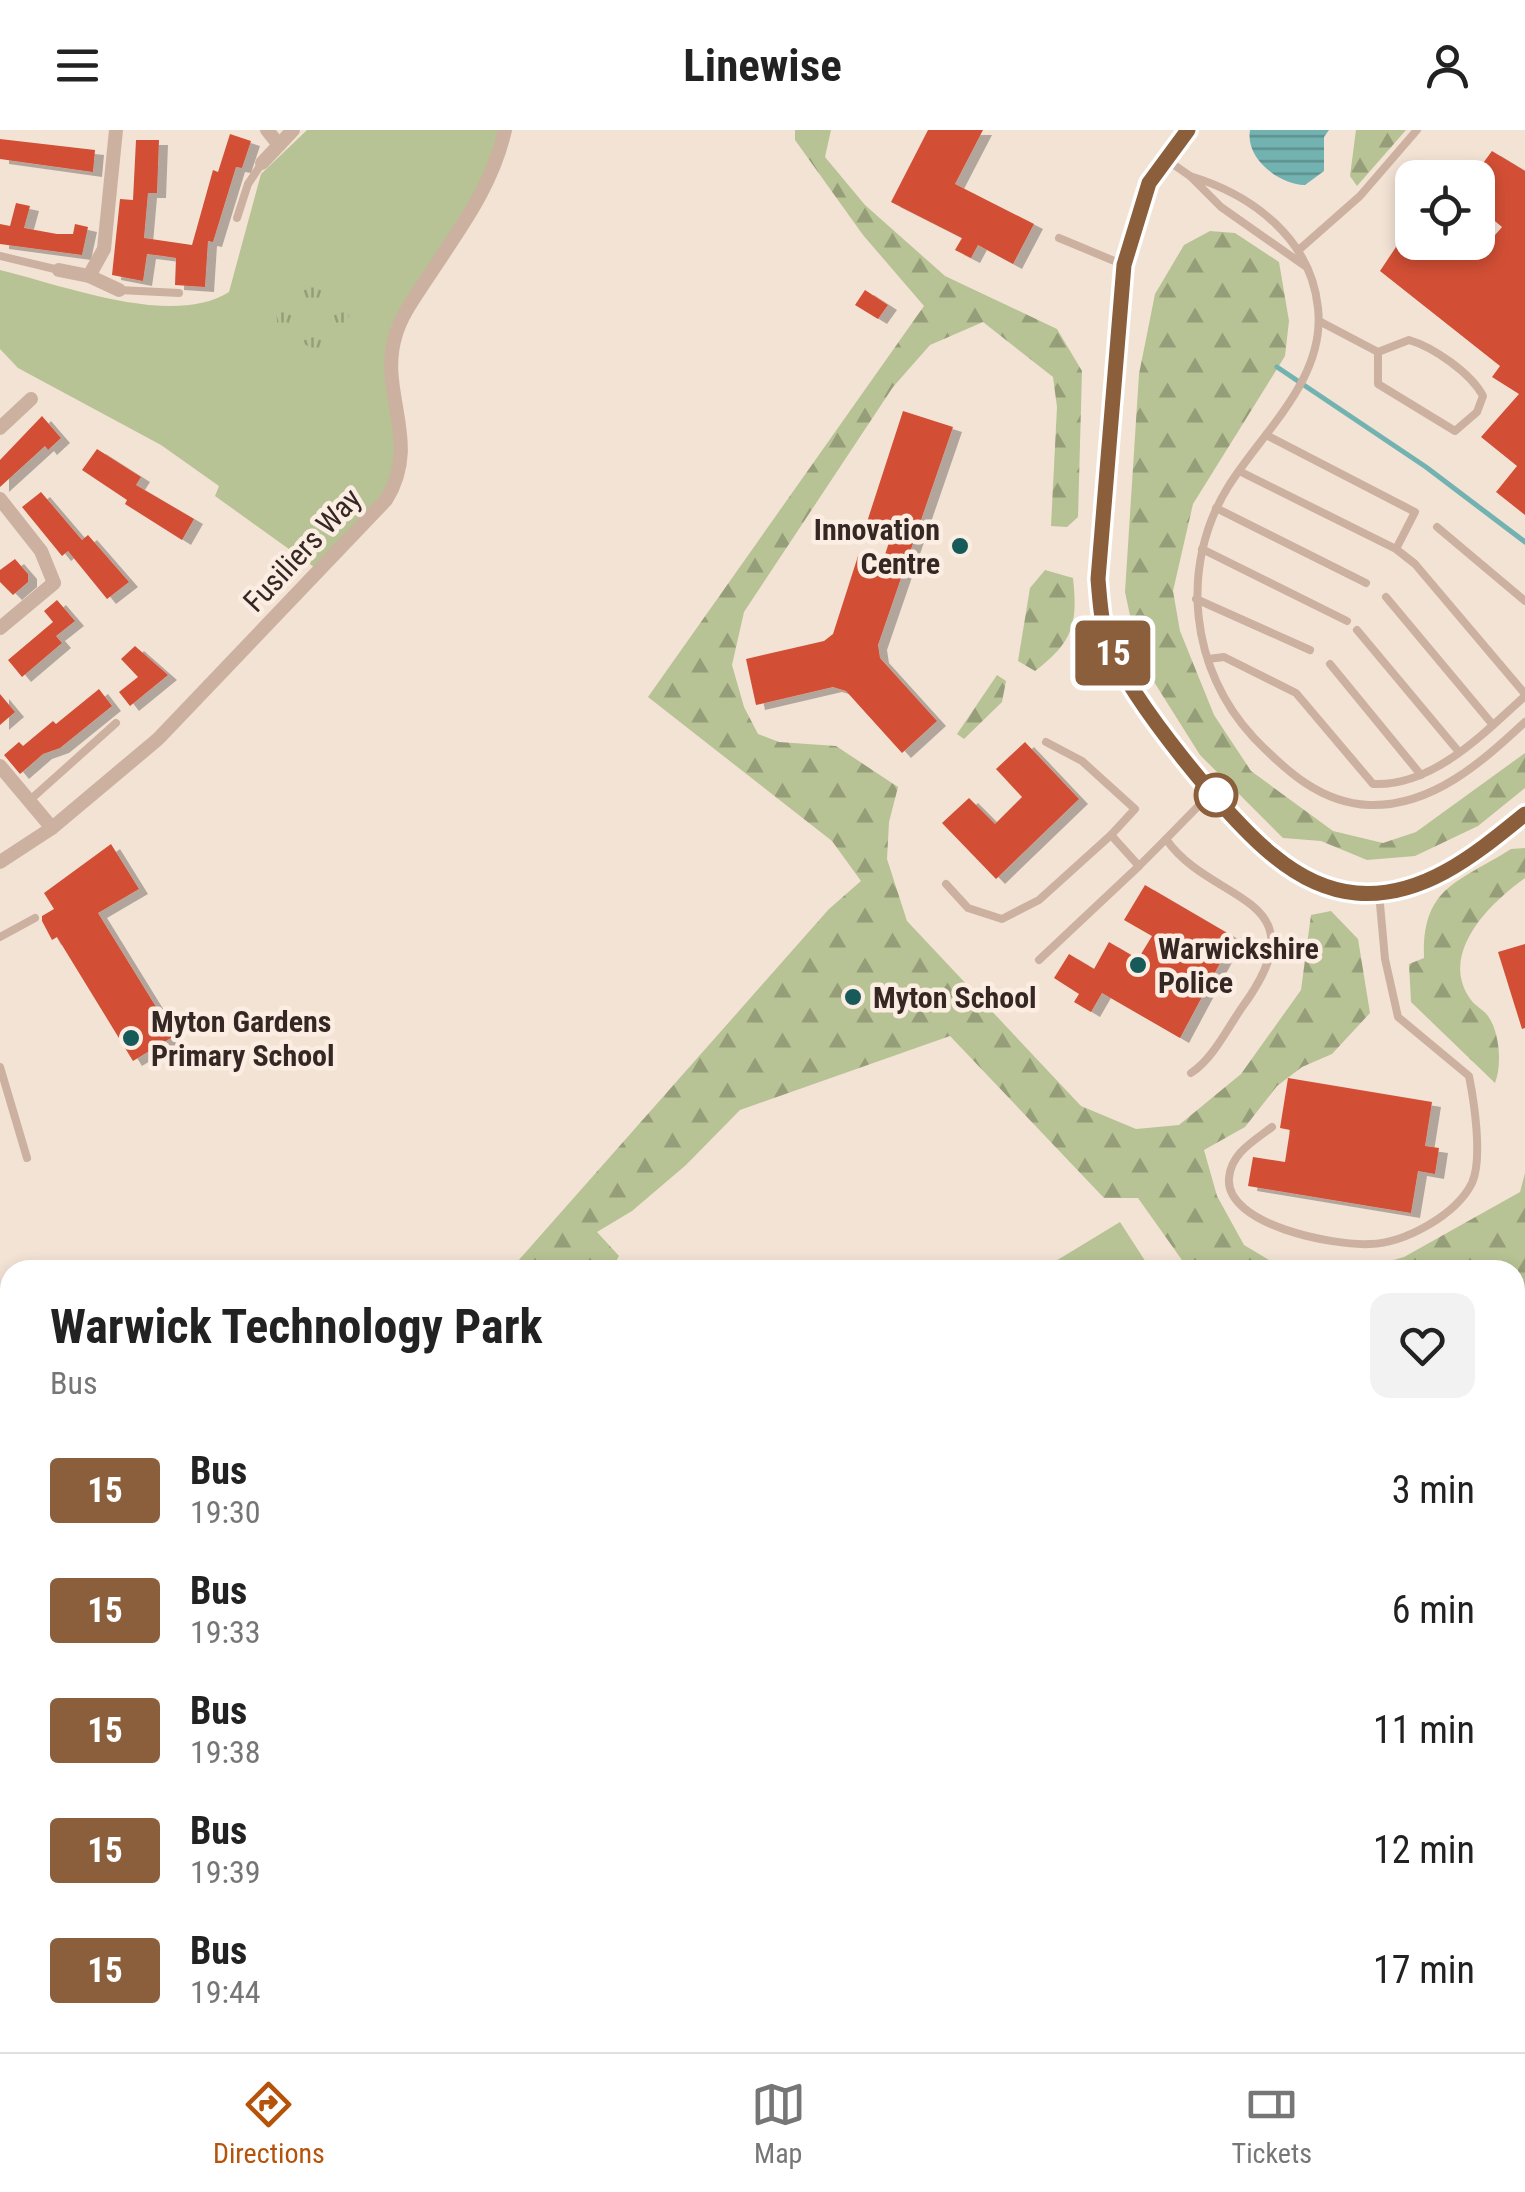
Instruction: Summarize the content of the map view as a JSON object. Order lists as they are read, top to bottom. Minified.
{"streets":{"street":["Fusiliers Way"]},"places":["Innovation Centre","Warwickshire Police","Myton School","Myton Gardens Primary School"],"lines":["bus line 15"],"page":{"header":"Linewise","on_map":"15","heading":["Warwick Technology Park","Bus"],"list":[{"mark":"15","name":"Bus","note":"19:30","value":"3 min"},{"mark":"15","name":"Bus","note":"19:33","value":"6 min"},{"mark":"15","name":"Bus","note":"19:38","value":"11 min"},{"mark":"15","name":"Bus","note":"19:39","value":"12 min"},{"mark":"15","name":"Bus","note":"19:44","value":"17 min"}],"tabs":["Directions","Map","Tickets"]}}
